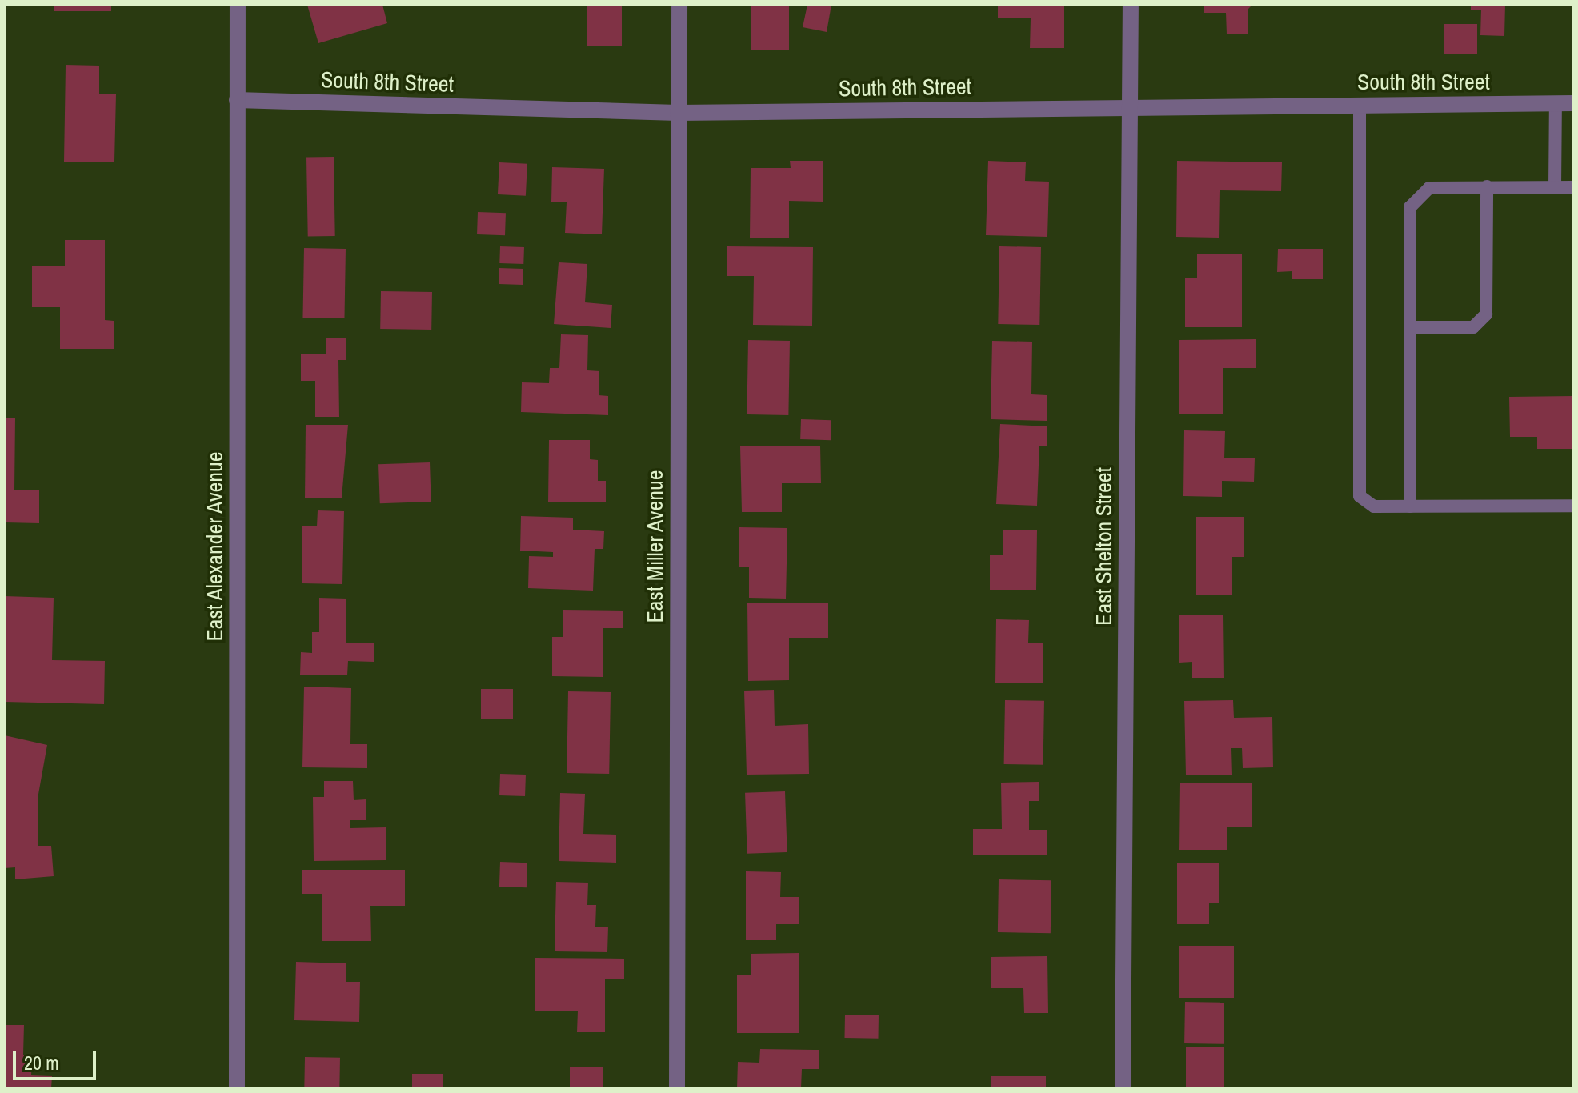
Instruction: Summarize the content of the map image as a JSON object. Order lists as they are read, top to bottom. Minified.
{"streets":{"street":["South 8th Street","East Alexander Avenue","East Miller Avenue","East Shelton Street"]},"crossings":[["South 8th Street","East Alexander Avenue"],["South 8th Street","East Miller Avenue"],["South 8th Street","East Shelton Street"]],"scale_bar":"20 m"}
